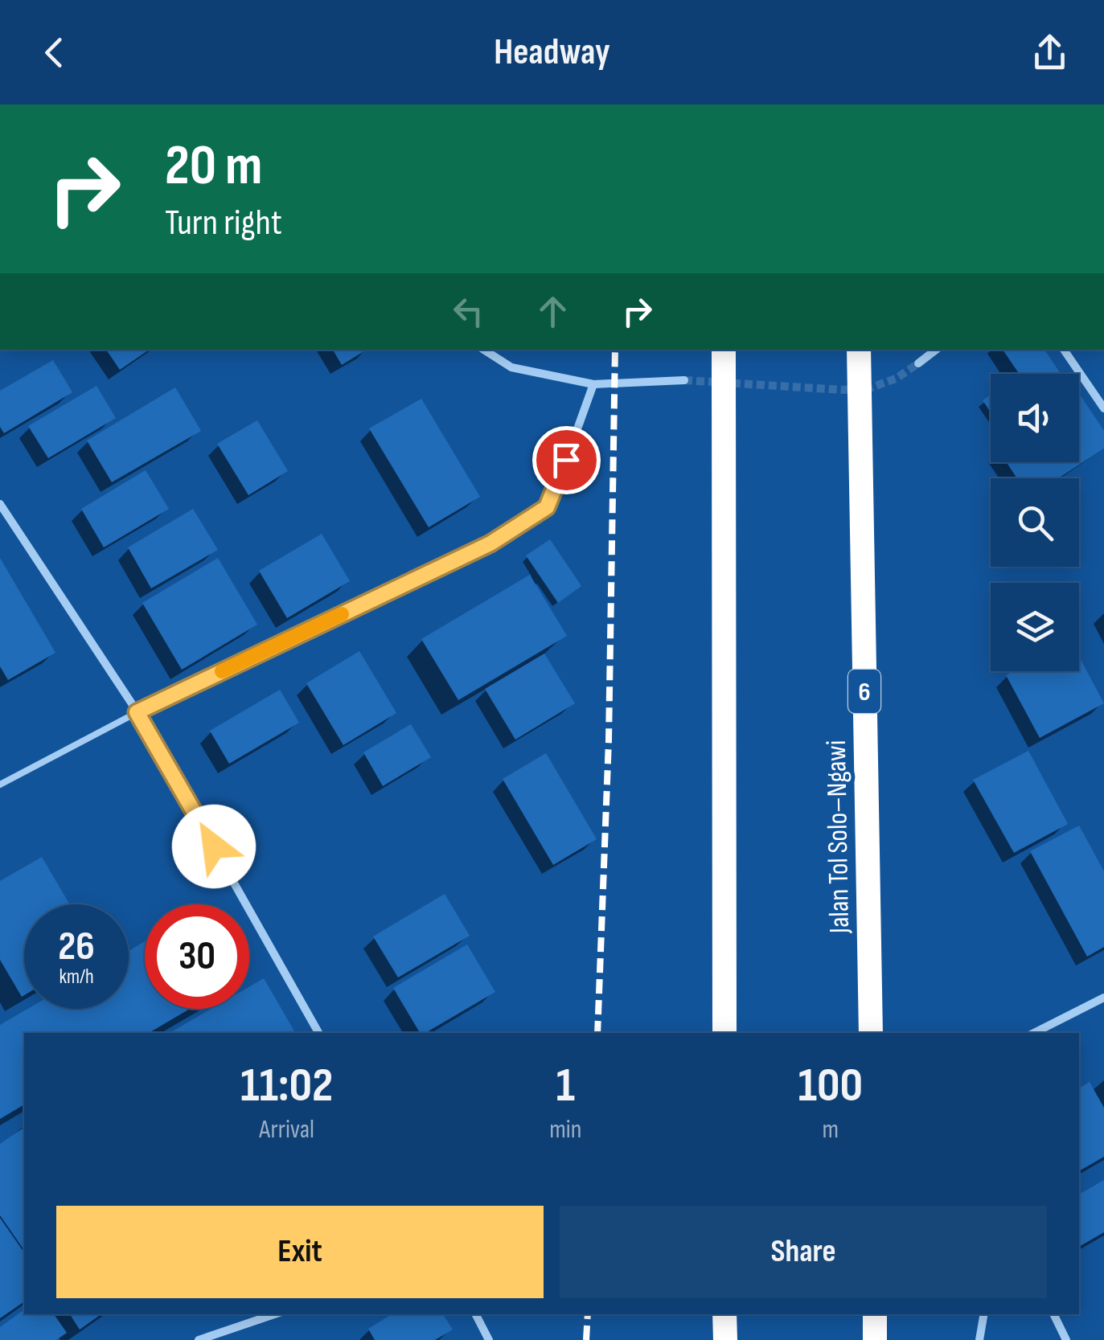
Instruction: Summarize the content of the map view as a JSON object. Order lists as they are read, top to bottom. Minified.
{"streets":{"highway":["6","Jalan Tol Solo–Ngawi"]},"page":{"header":"Headway","turn":["20 m","Turn right"],"speed":"26 km/h","limit":"30","eta":["11:02","Arrival","1","min","100","m"],"buttons":["Exit","Share"]}}
